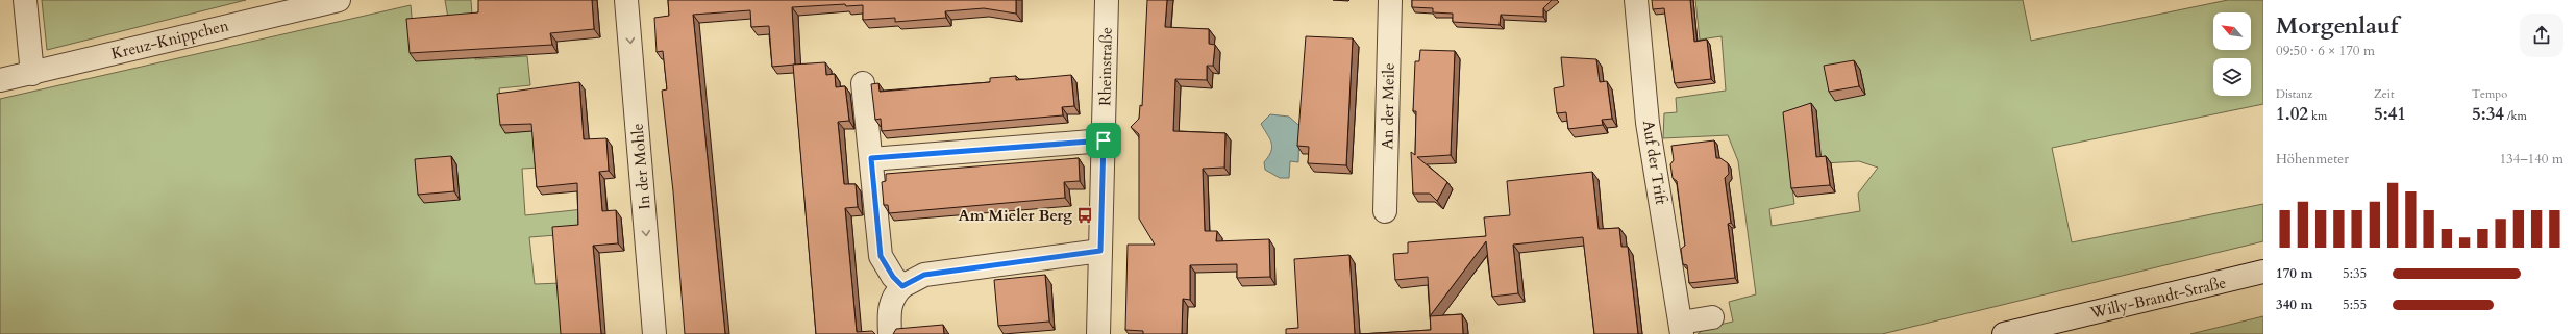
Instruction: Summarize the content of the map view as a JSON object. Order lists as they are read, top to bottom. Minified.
{"streets":{"street":["Kreuz-Knippchen","Rheinstraße","An der Meile","Auf der Trift","In der Mohle","Willy-Brandt-Straße"]},"one_way":["In der Mohle"],"places":{"bus stop":["Am Mieler Berg"]},"north":"top left","page":{"heading":["Morgenlauf","09:50 · 6 × 170 m"],"stats":[["Distanz","1.02 km"],["Zeit","5:41"],["Tempo","5:34 /km"]],"chart":["Höhenmeter","134–140 m"],"list":[{"name":"170 m","note":"5:35"},{"name":"340 m","note":"5:55"}]}}
